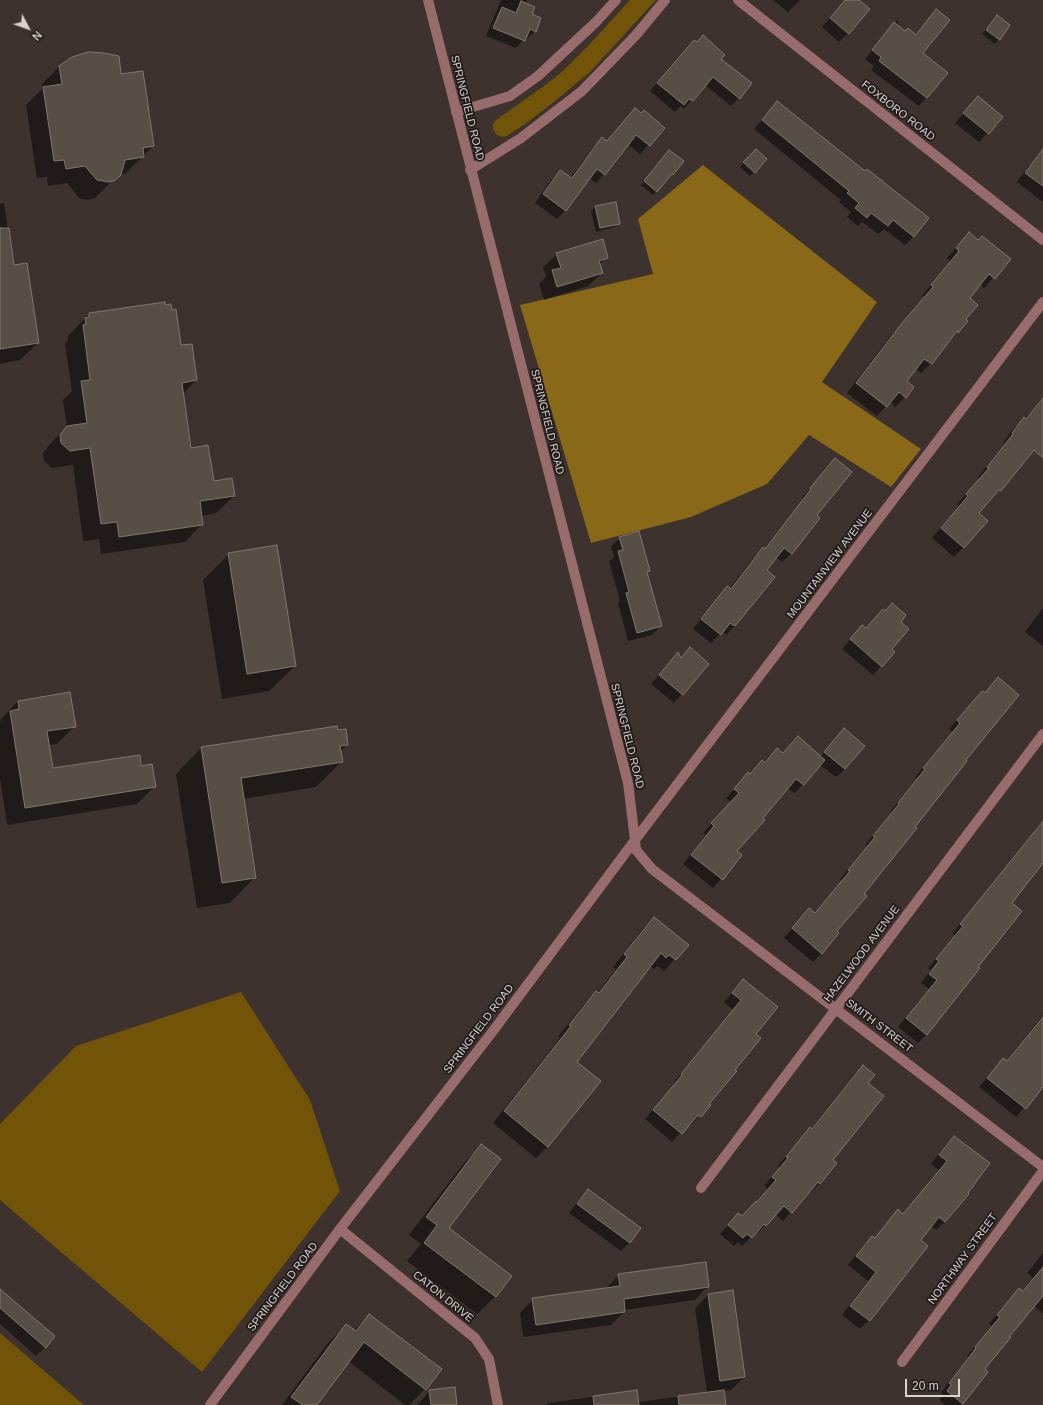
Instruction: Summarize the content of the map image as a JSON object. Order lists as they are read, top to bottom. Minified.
{"streets":{"street":["SPRINGFIELD ROAD","FOXBORO ROAD","MOUNTAINVIEW AVENUE","HAZELWOOD AVENUE","SMITH STREET","NORTHWAY STREET","CATON DRIVE"]},"crossings":[["SPRINGFIELD ROAD","MOUNTAINVIEW AVENUE"],["SPRINGFIELD ROAD","SMITH STREET"],["SPRINGFIELD ROAD","CATON DRIVE"],["MOUNTAINVIEW AVENUE","SMITH STREET"],["HAZELWOOD AVENUE","SMITH STREET"]],"scale_bar":"20 m","north":"bottom right"}
